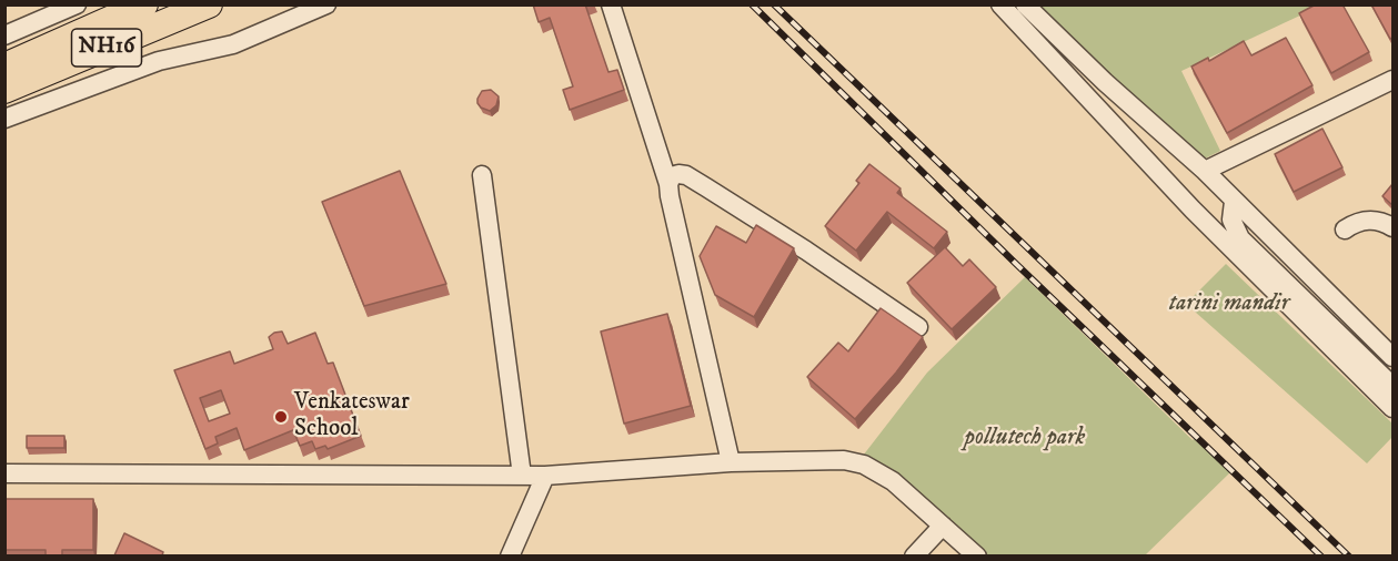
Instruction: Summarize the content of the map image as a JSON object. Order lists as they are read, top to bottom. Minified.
{"streets":{"highway":["NH16"]},"parks":["tarini mandir","pollutech park"],"places":["Venkateswar School"]}
